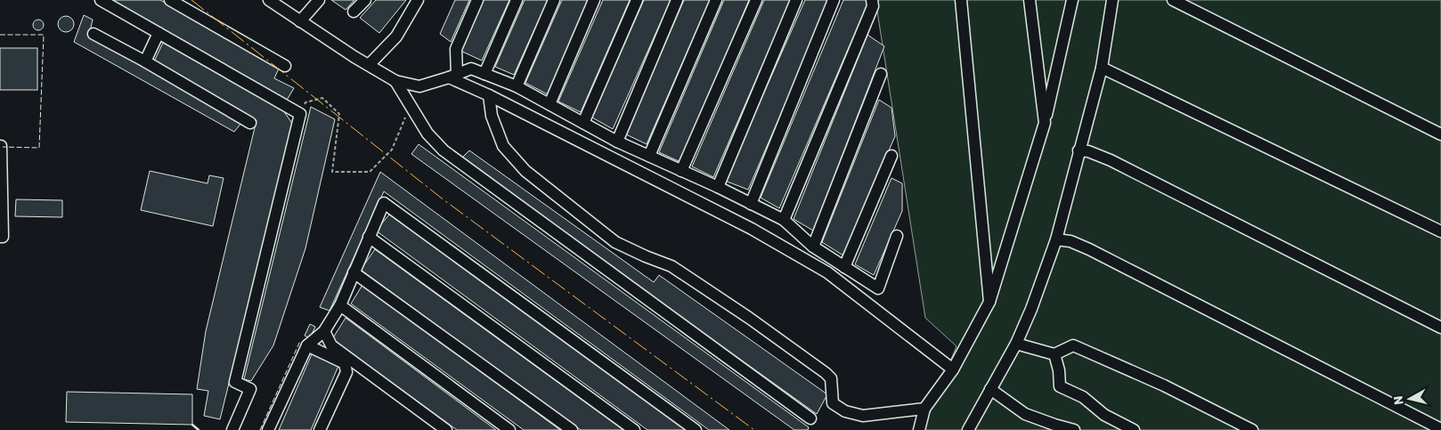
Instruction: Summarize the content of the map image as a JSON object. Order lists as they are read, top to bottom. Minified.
{"north":"left"}
